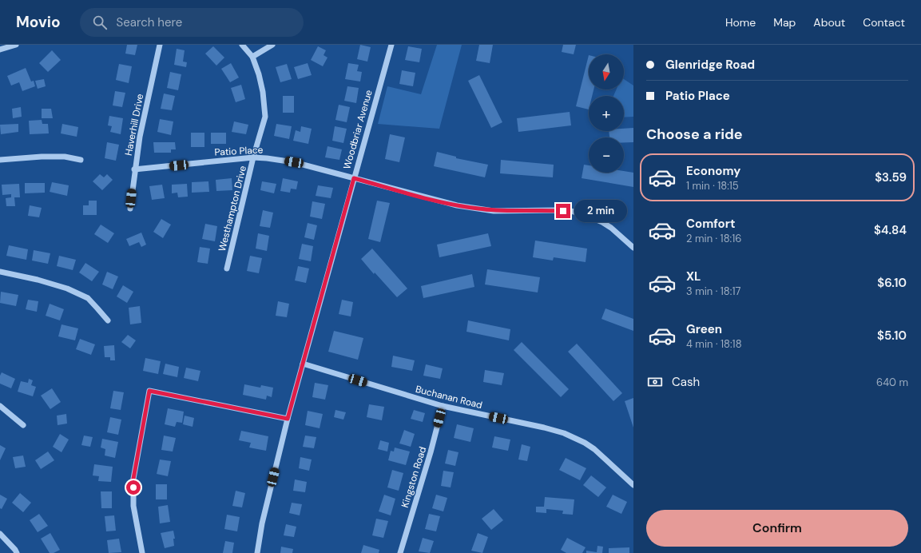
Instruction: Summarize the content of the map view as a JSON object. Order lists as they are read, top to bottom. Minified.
{"streets":{"street":["Haverhill Drive","Woodbriar Avenue","Patio Place","Westhampton Drive","Buchanan Road","Kingston Road"]},"crossings":[["Haverhill Drive","Patio Place"],["Woodbriar Avenue","Patio Place"],["Woodbriar Avenue","Buchanan Road"],["Patio Place","Westhampton Drive"],["Buchanan Road","Kingston Road"]],"north":"bottom","page":{"header":"Movio","search":"Search here","nav":["Home","Map","About","Contact"],"banner":["Glenridge Road","Patio Place"],"map_buttons":["+","−"],"heading":"Choose a ride","list":[{"name":"Economy","note":"1 min · 18:15","value":"$3.59"},{"name":"Comfort","note":"2 min · 18:16","value":"$4.84"},{"name":"XL","note":"3 min · 18:17","value":"$6.10"},{"name":"Green","note":"4 min · 18:18","value":"$5.10"}],"bubble":"2 min","pay":["Cash","640 m"],"buttons":"Confirm"}}
